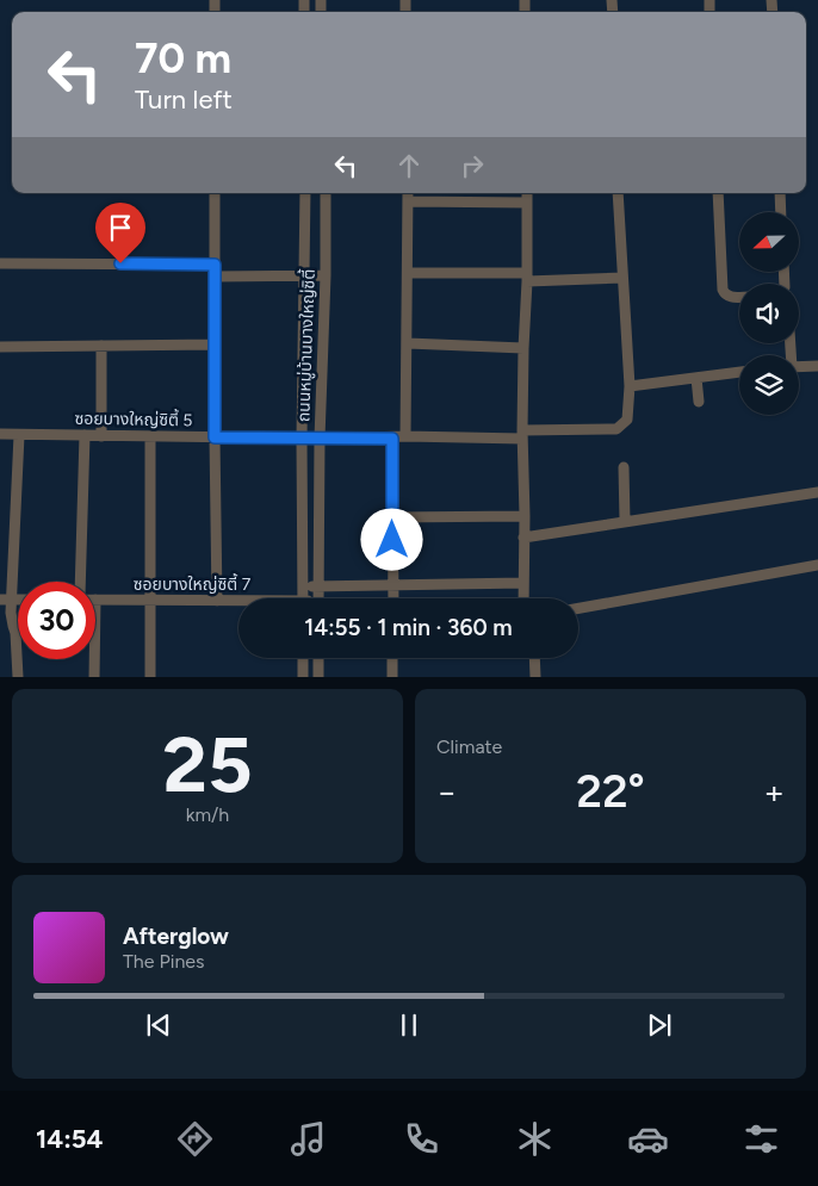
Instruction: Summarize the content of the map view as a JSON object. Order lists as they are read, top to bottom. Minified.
{"streets":{"street":["ถนนหมู่บ้านบางใหญ่ซิตี้","ซอยบางใหญ่ซิตี้ 5","ซอยบางใหญ่ซิตี้ 7"]},"crossings":[["ถนนหมู่บ้านบางใหญ่ซิตี้","ซอยบางใหญ่ซิตี้ 5"]],"north":"left","page":{"turn":["70 m","Turn left"],"limit":"30","trip":"14:55 · 1 min · 360 m","tile":[["25","km/h"],"Climate"],"heat":["−","22°","+"],"song":["Afterglow","The Pines"],"tabs":"14:54"}}
